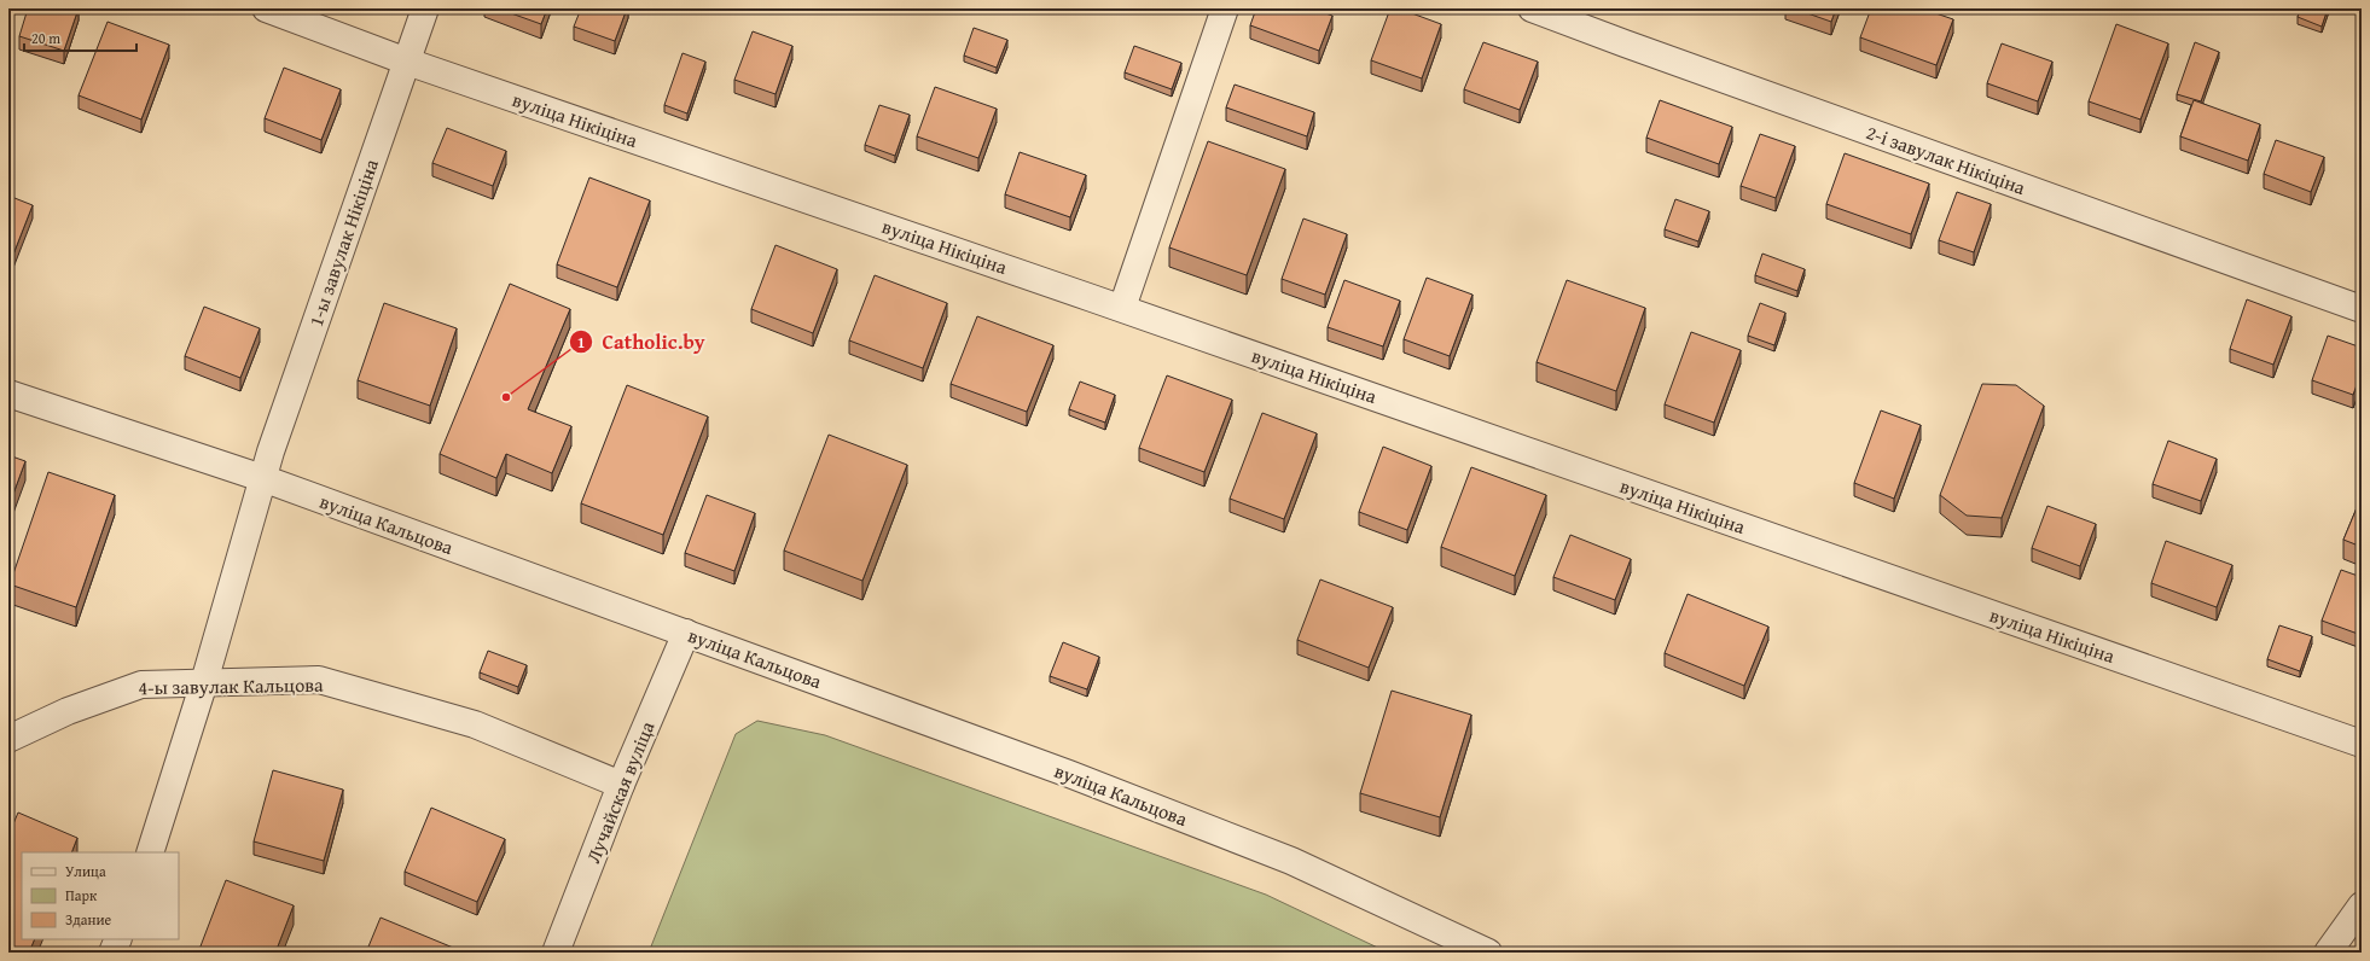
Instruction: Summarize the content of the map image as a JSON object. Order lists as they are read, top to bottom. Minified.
{"streets":{"street":["вуліца Нікіціна","2-і завулак Нікіціна","1-ы завулак Нікіціна","вуліца Кальцова","4-ы завулак Кальцова","Лучайская вуліца"]},"crossings":[["вуліца Нікіціна","1-ы завулак Нікіціна"],["1-ы завулак Нікіціна","вуліца Кальцова"],["1-ы завулак Нікіціна","4-ы завулак Кальцова"],["вуліца Кальцова","Лучайская вуліца"],["4-ы завулак Кальцова","Лучайская вуліца"]],"places":["Catholic.by"],"legend":["Улица","Парк","Здание"],"scale_bar":"20 m"}
